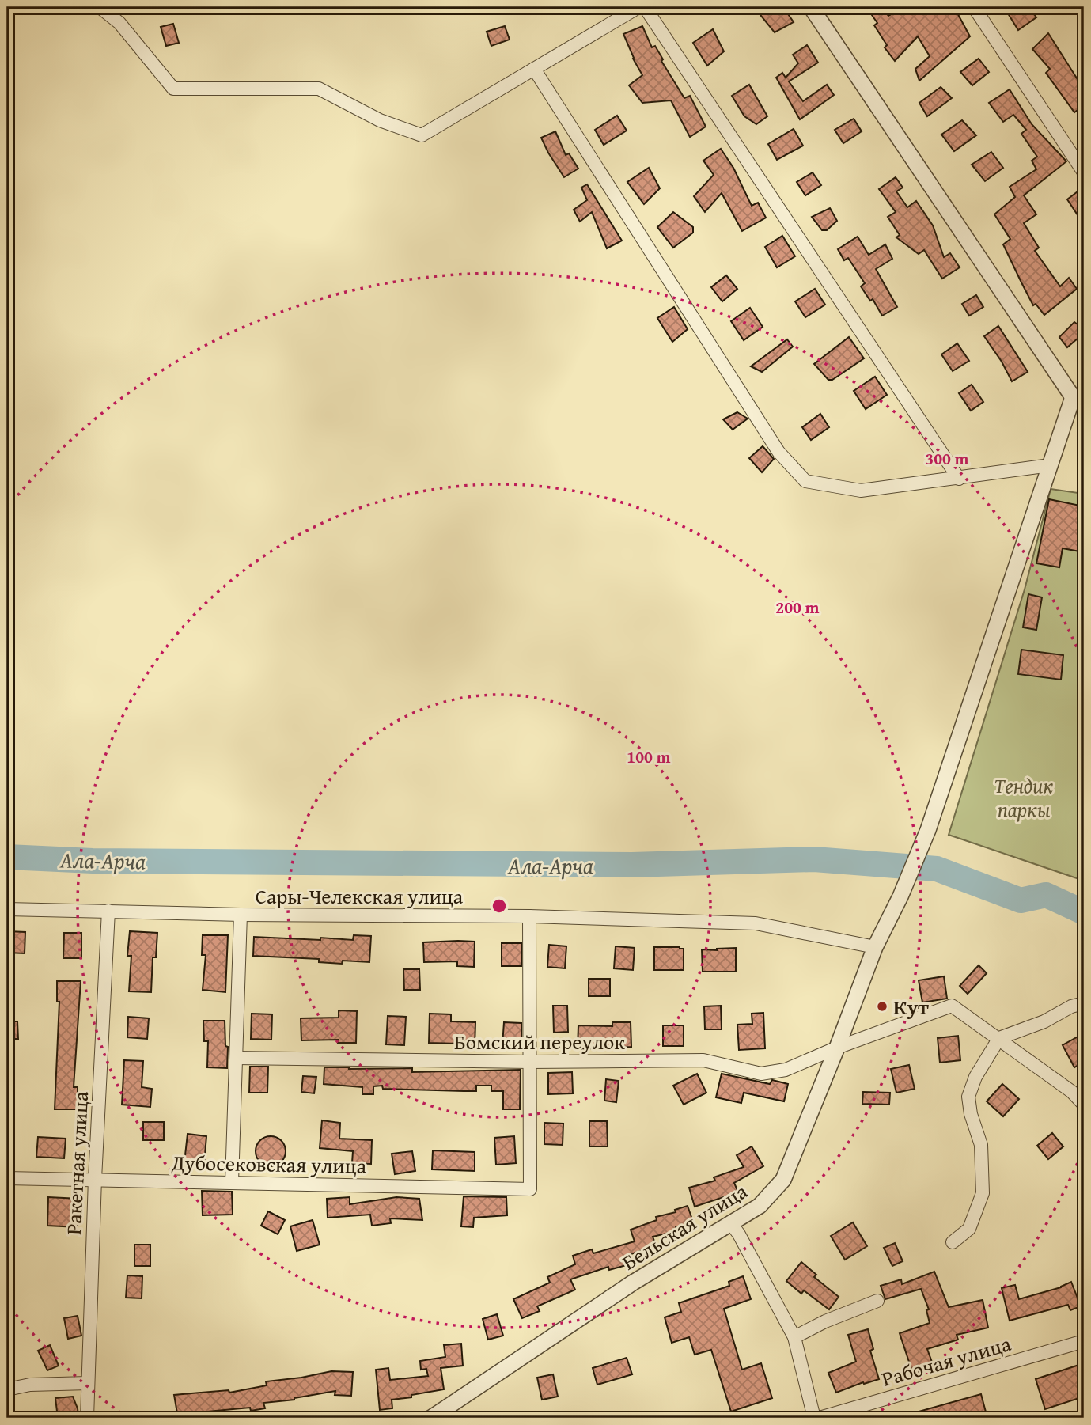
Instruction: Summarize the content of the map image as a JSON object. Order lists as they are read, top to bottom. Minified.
{"streets":{"street":["Сары-Челекская улица","Бомский переулок","Ракетная улица","Дубосековская улица","Бельская улица","Рабочая улица"]},"crossings":[["Сары-Челекская улица","Ракетная улица"],["Сары-Челекская улица","Бельская улица"],["Бомский переулок","Дубосековская улица"],["Бомский переулок","Бельская улица"],["Ракетная улица","Дубосековская улица"]],"water":["Ала-Арча"],"parks":["Тендик паркы"],"places":["Кут"],"rings":["300 m","200 m","100 m"]}
